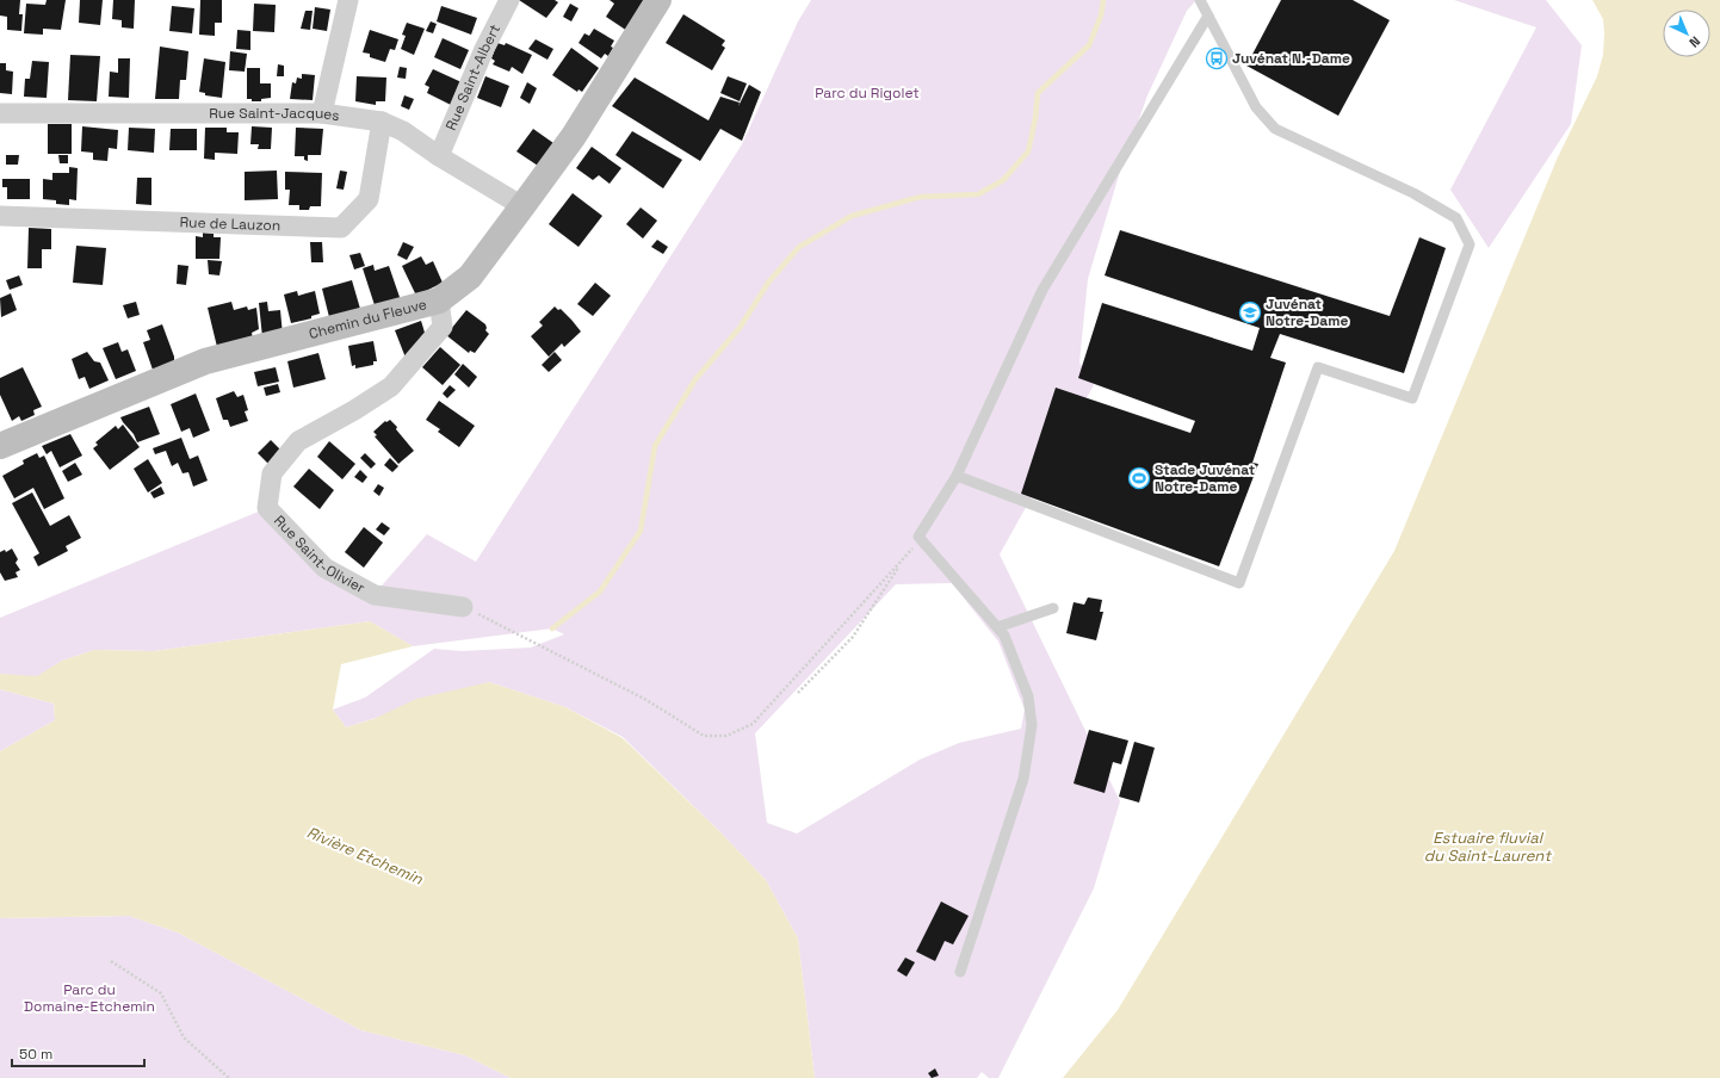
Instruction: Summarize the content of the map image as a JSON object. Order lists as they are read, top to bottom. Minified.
{"streets":{"street":["Rue Saint-Albert","Rue Saint-Jacques","Rue de Lauzon","Chemin du Fleuve","Rue Saint-Olivier"]},"crossings":[["Rue Saint-Albert","Rue Saint-Jacques"],["Rue Saint-Jacques","Rue de Lauzon"],["Rue Saint-Jacques","Chemin du Fleuve"],["Chemin du Fleuve","Rue Saint-Olivier"]],"water":["Estuaire fluvial du Saint-Laurent","Rivière Etchemin"],"parks":["Parc du Rigolet","Parc du Domaine-Etchemin"],"places":{"bus stop":["Juvénat N.-Dame"],"school or university":["Juvénat Notre-Dame"],"sports":["Stade Juvénat Notre-Dame"]},"scale_bar":"50 m","north":"bottom right"}
